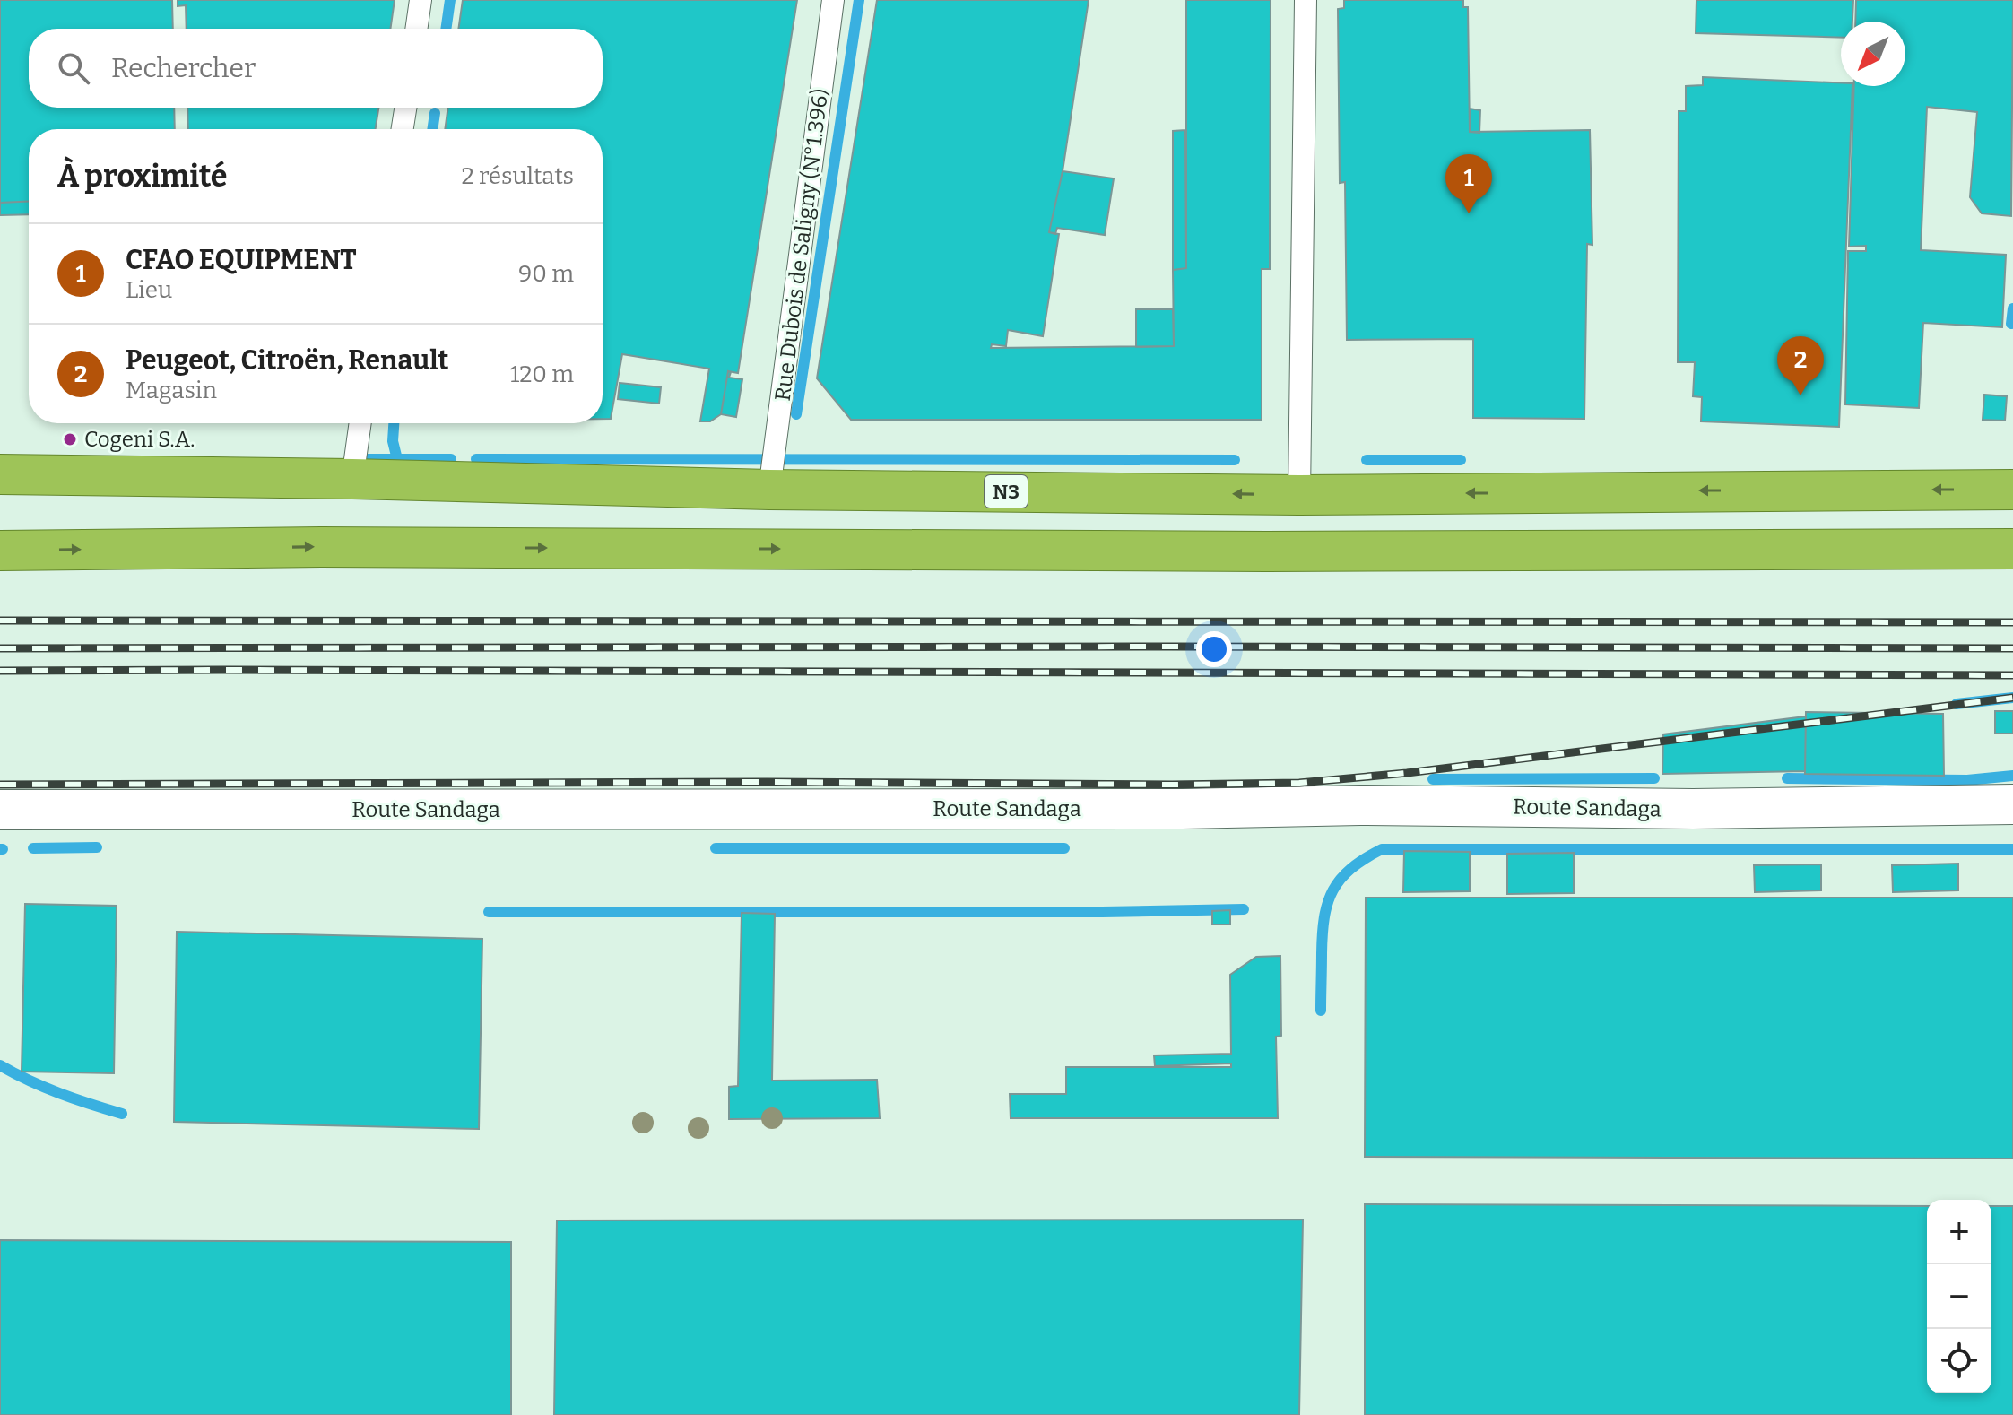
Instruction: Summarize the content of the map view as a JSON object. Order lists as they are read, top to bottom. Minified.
{"streets":{"highway":["N3"],"street":["Route Sandaga"],"lane":["Rue Dubois de Saligny (N°1.396)"]},"crossings":[["Rue Dubois de Saligny (N°1.396)","N3"]],"places":["Cogeni S.A."],"north":"bottom left","page":{"search":"Rechercher","heading":["À proximité","2 résultats"],"pins":["1","2"],"list":[{"mark":"1","name":"CFAO EQUIPMENT","note":"Lieu","value":"90 m"},{"mark":"2","name":"Peugeot, Citroën, Renault","note":"Magasin","value":"120 m"}],"map_buttons":["+","−"]}}
